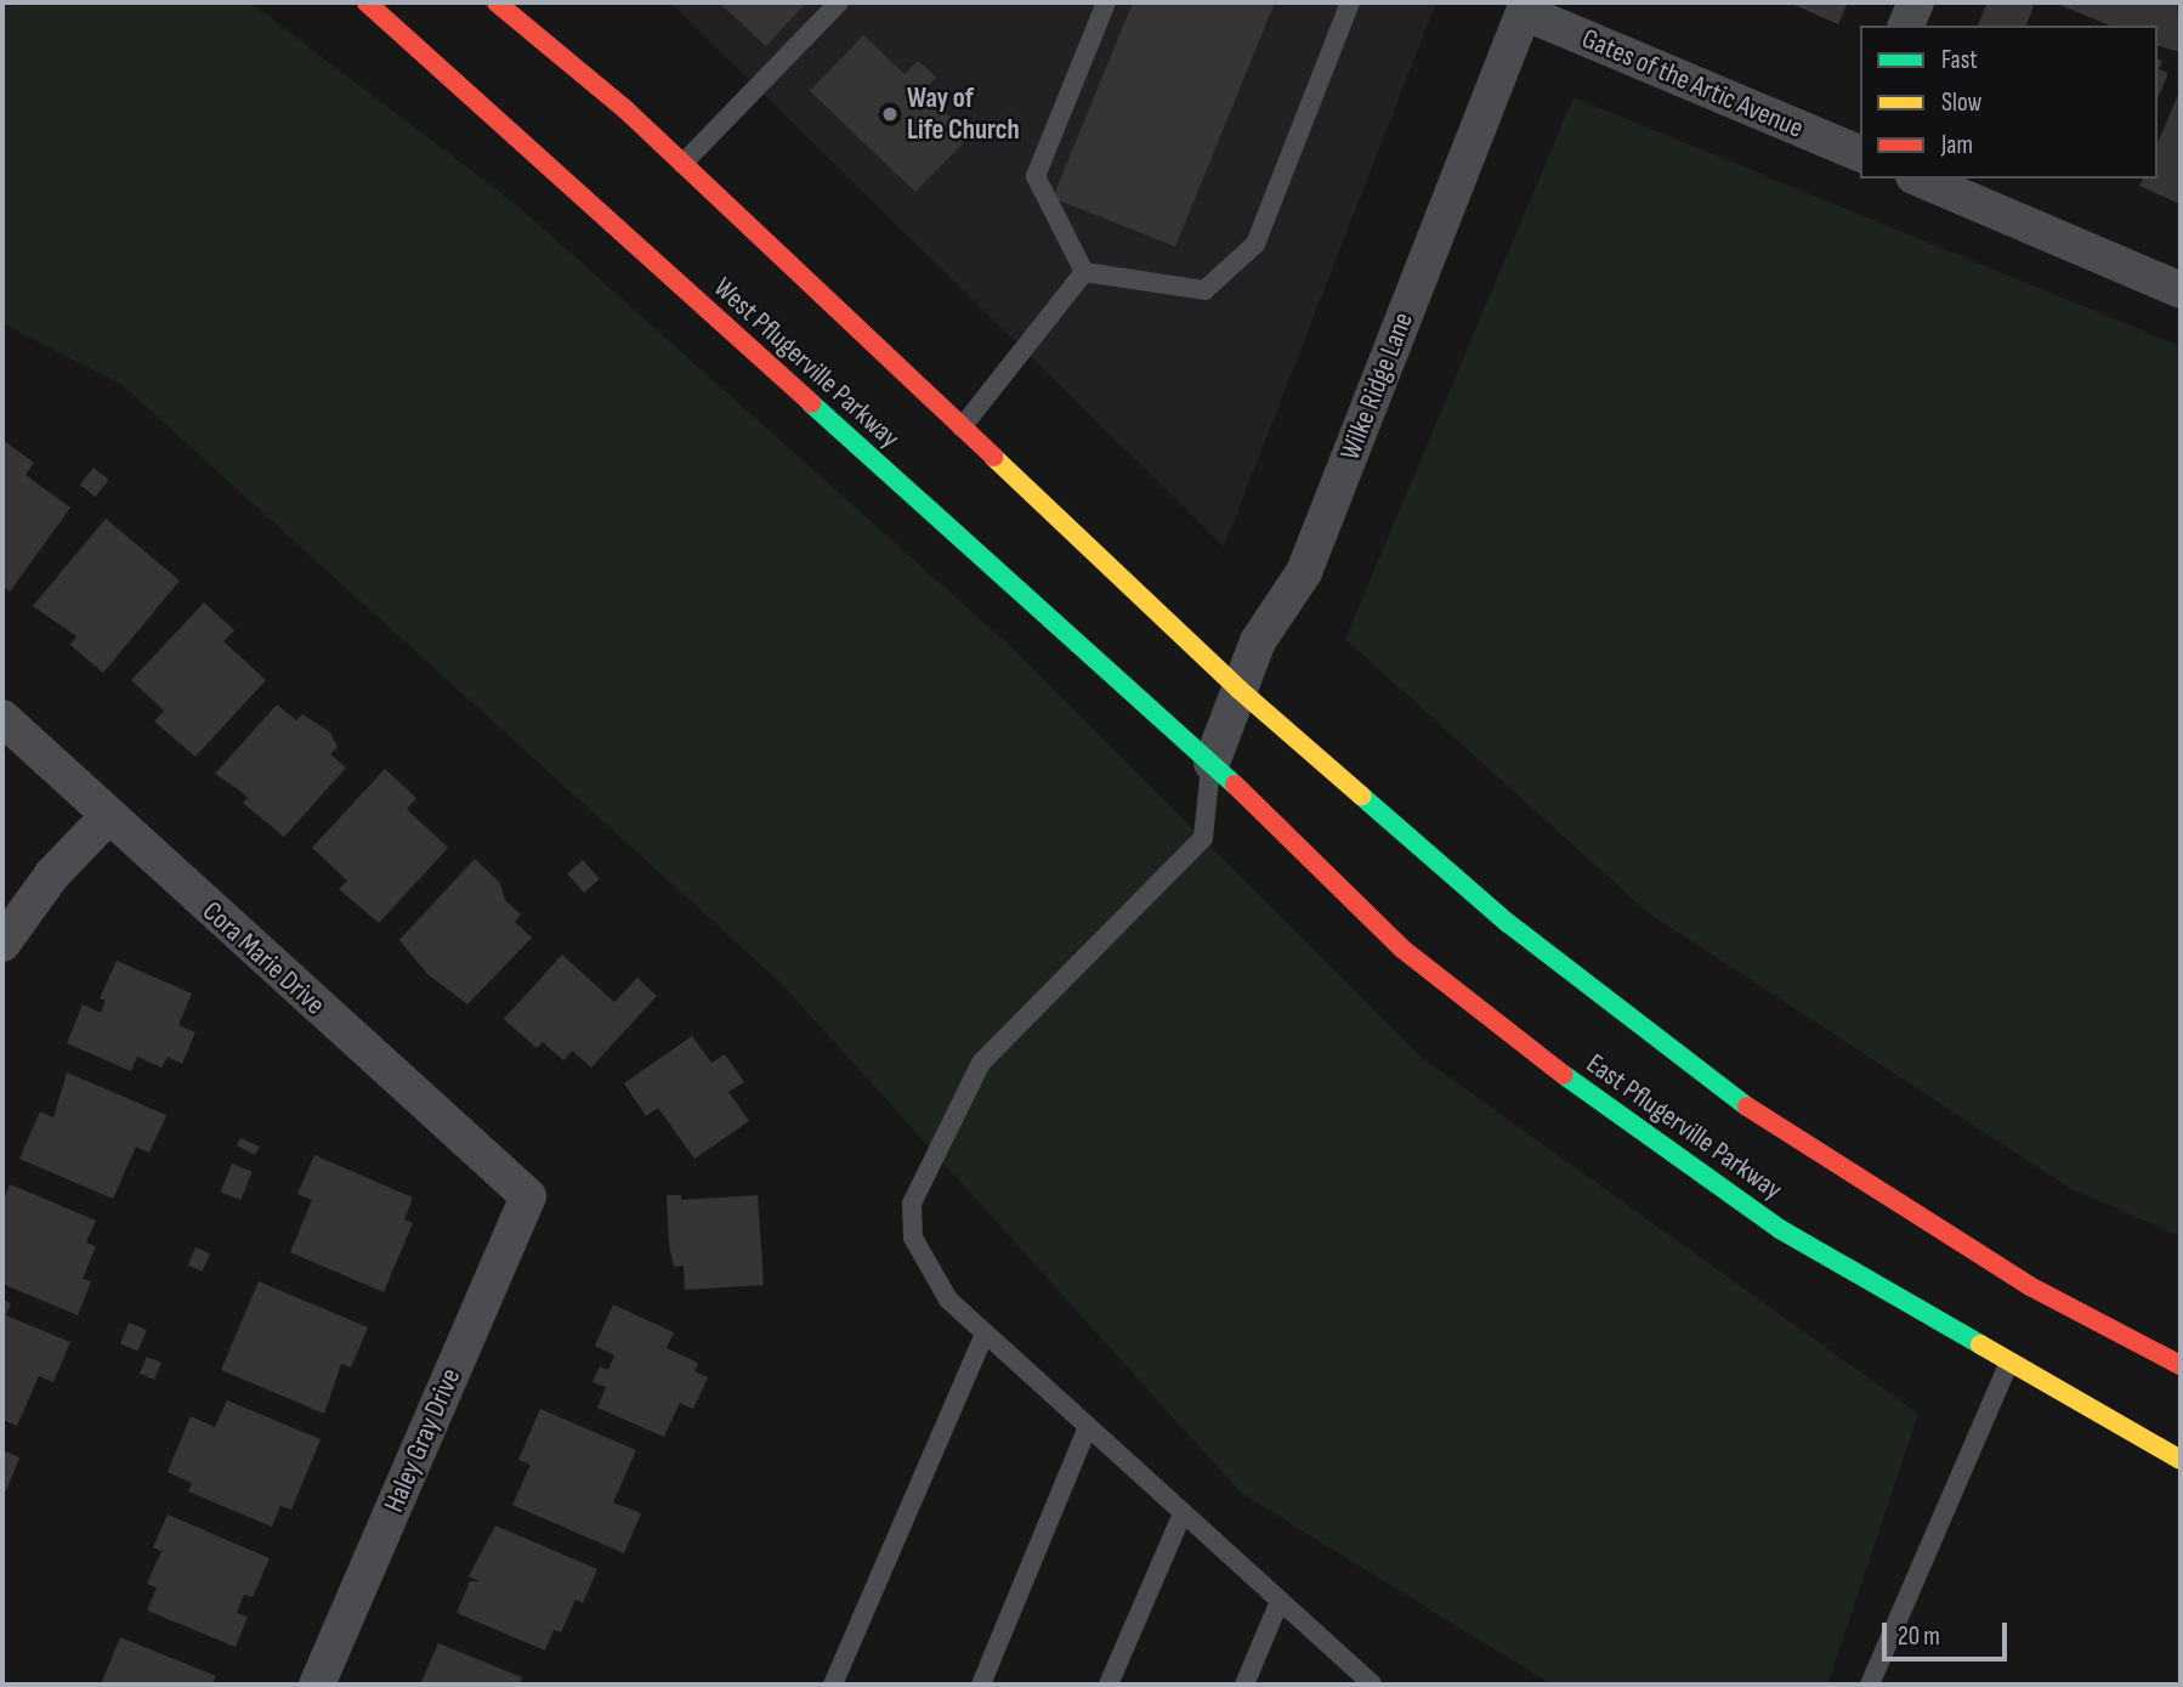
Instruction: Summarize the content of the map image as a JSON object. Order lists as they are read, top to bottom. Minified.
{"streets":{"main road":["West Pflugerville Parkway","East Pflugerville Parkway"],"street":["Gates of the Artic Avenue","Wilke Ridge Lane","Cora Marie Drive","Haley Gray Drive"]},"crossings":[["Gates of the Artic Avenue","Wilke Ridge Lane"],["West Pflugerville Parkway","Wilke Ridge Lane"],["West Pflugerville Parkway","East Pflugerville Parkway"],["Wilke Ridge Lane","East Pflugerville Parkway"],["Cora Marie Drive","Haley Gray Drive"]],"places":["Way of Life Church"],"legend":["Fast","Slow","Jam"],"scale_bar":"20 m"}
